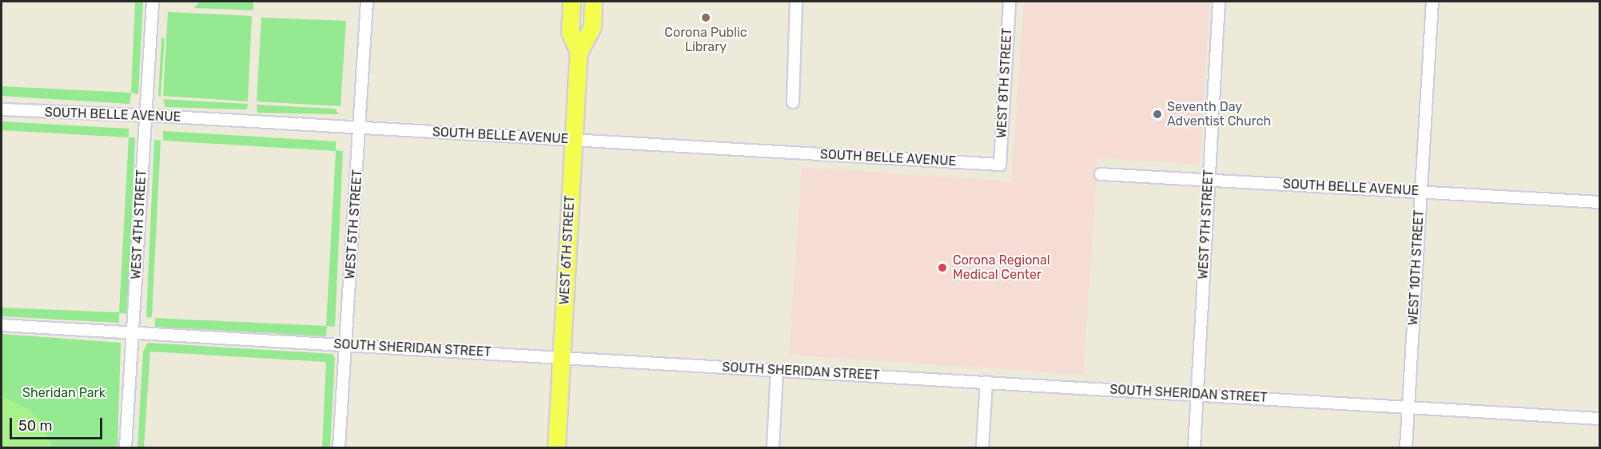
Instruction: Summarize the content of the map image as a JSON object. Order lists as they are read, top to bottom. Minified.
{"streets":{"main road":["WEST 6TH STREET"],"street":["WEST 8TH STREET","SOUTH BELLE AVENUE","WEST 4TH STREET","WEST 5TH STREET","WEST 9TH STREET","WEST 10TH STREET","SOUTH SHERIDAN STREET"]},"crossings":[["WEST 8TH STREET","SOUTH BELLE AVENUE"],["SOUTH BELLE AVENUE","WEST 4TH STREET"],["SOUTH BELLE AVENUE","WEST 5TH STREET"],["SOUTH BELLE AVENUE","WEST 9TH STREET"],["SOUTH BELLE AVENUE","WEST 6TH STREET"],["SOUTH BELLE AVENUE","WEST 10TH STREET"],["WEST 4TH STREET","SOUTH SHERIDAN STREET"],["WEST 5TH STREET","SOUTH SHERIDAN STREET"],["WEST 9TH STREET","SOUTH SHERIDAN STREET"],["WEST 6TH STREET","SOUTH SHERIDAN STREET"],["WEST 10TH STREET","SOUTH SHERIDAN STREET"]],"parks":["Sheridan Park"],"places":["Corona Public Library","Seventh Day Adventist Church","Corona Regional Medical Center"],"scale_bar":"50 m"}
